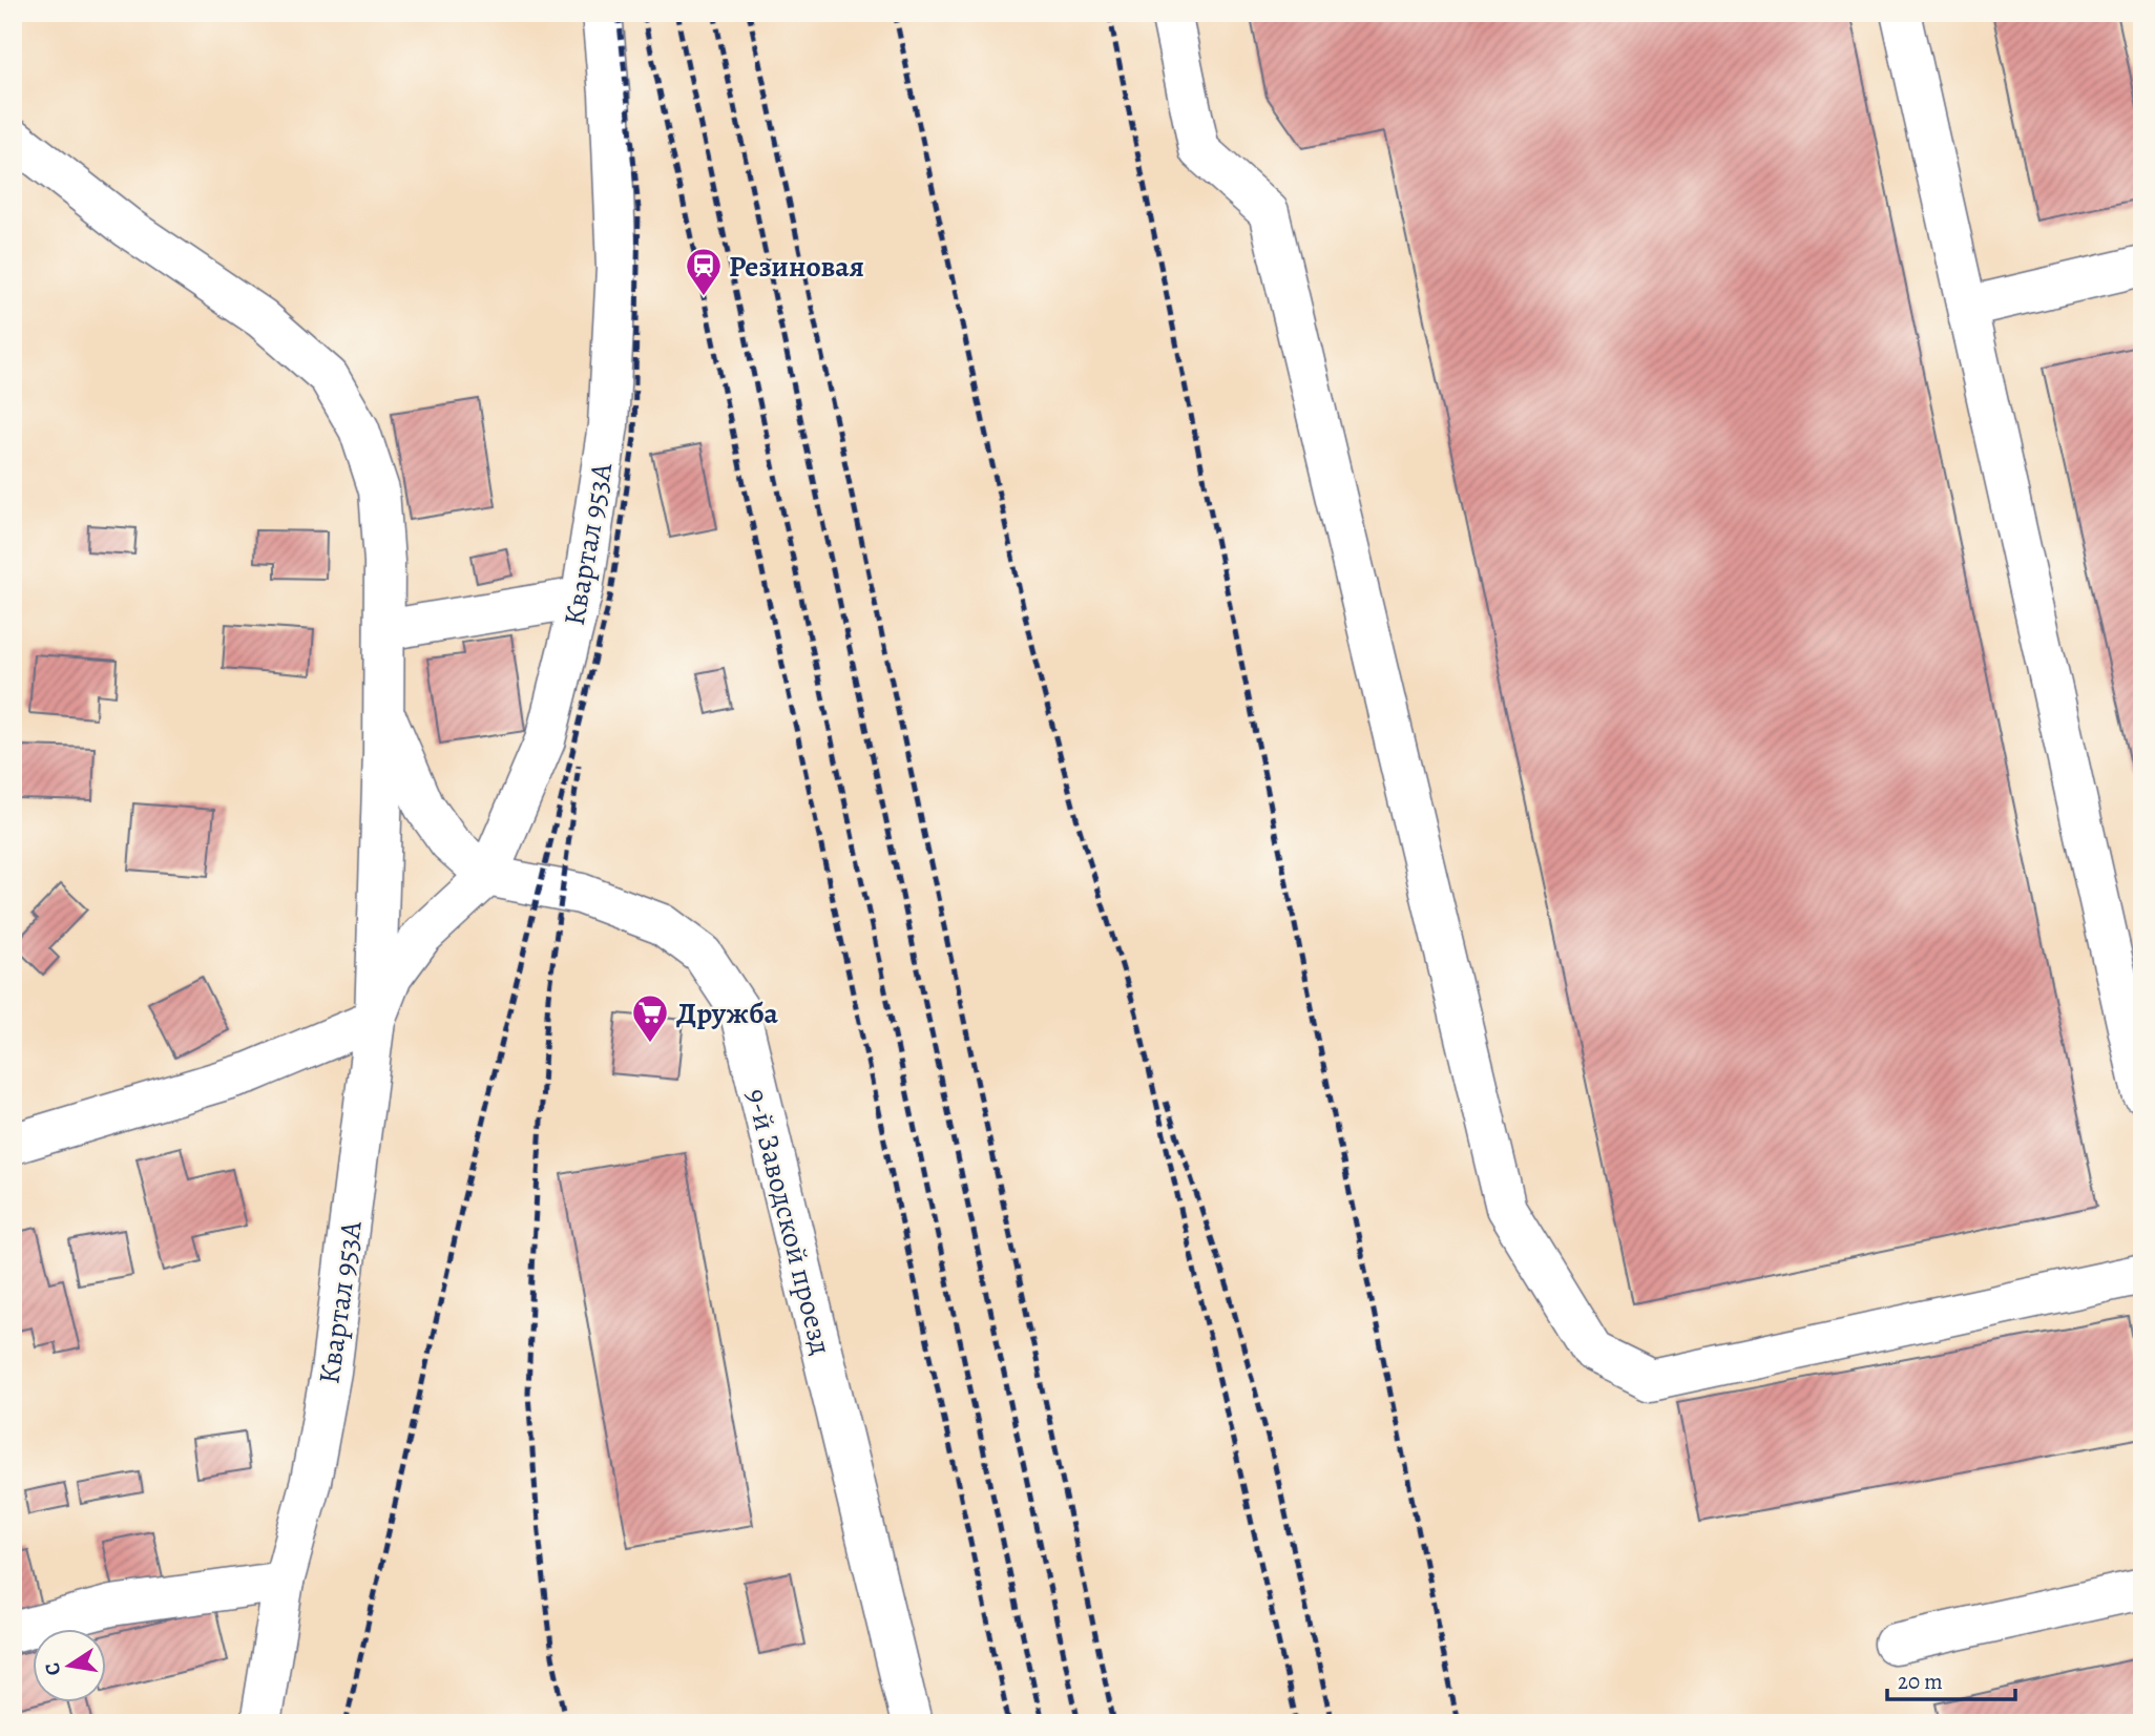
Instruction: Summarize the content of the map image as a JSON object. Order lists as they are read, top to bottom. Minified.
{"streets":{"street":["Квартал 953А","9-й Заводской проезд"]},"crossings":[["Квартал 953А","9-й Заводской проезд"]],"places":{"station":["Резиновая"],"supermarket":["Дружба"]},"scale_bar":"20 m","north":"left"}
